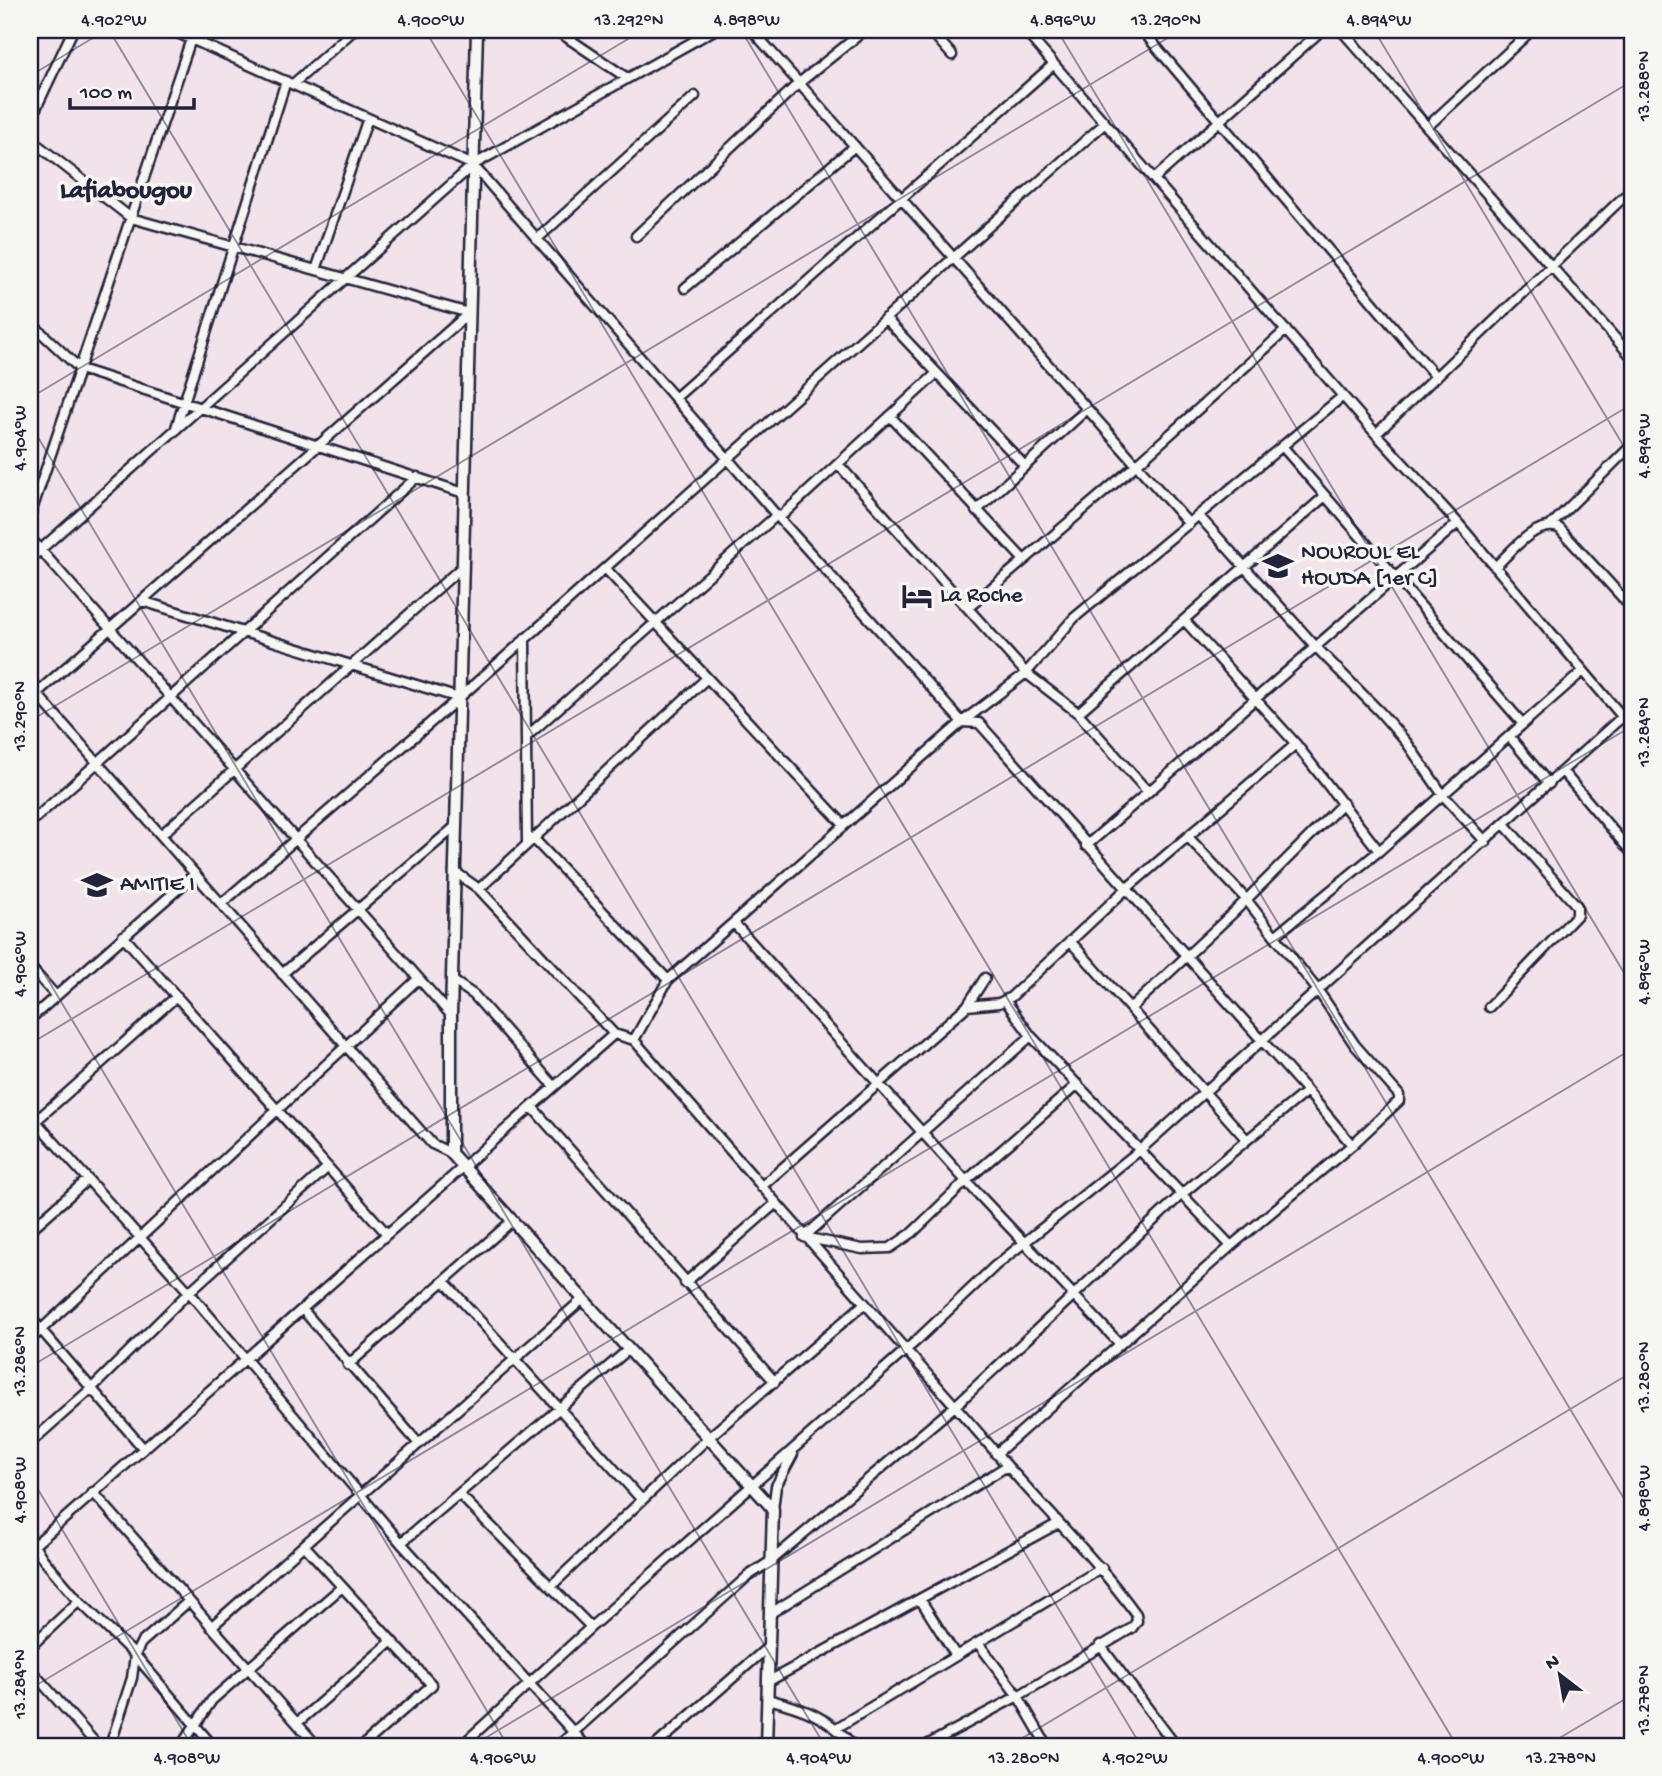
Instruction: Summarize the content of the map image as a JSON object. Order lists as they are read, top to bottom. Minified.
{"districts":["Lafiabougou"],"places":{"school or university":["NOUROUL EL HOUDA [1er C]","AMITIE I"],"hotel":["La Roche"]},"scale_bar":"100 m","north":"top left","coordinates":["4.902°W","4.900°W","13.292°N","4.898°W","4.896°W","13.290°N","4.894°W","13.288°N","4.904°W","13.284°N","4.906°W","13.286°N","13.280°N","4.908°W","13.278°N"]}
